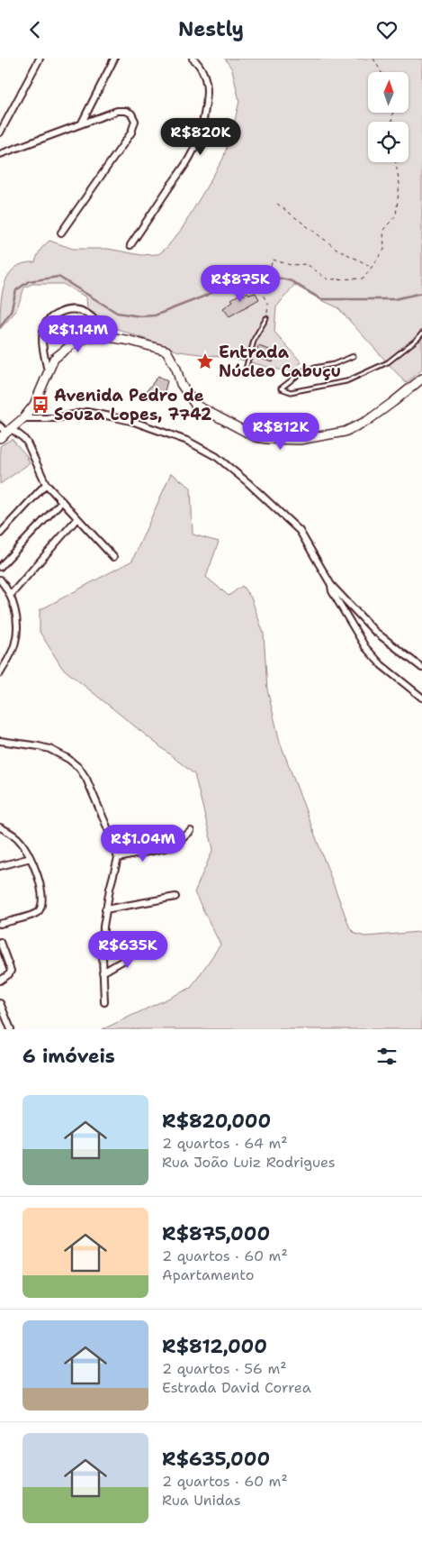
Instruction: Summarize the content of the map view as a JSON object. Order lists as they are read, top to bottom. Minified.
{"places":{"place":["Entrada Núcleo Cabuçu"],"bus stop":["Avenida Pedro de Souza Lopes, 7742"]},"north":"top","page":{"header":"Nestly","price":["R$820K","R$875K","R$1.14M","R$812K","R$1.04M","R$635K"],"heading":"6 imóveis","list":[{"name":"R$820,000","note":"2 quartos · 64 m² · Rua João Luiz Rodrigues"},{"name":"R$875,000","note":"2 quartos · 60 m² · Apartamento"},{"name":"R$812,000","note":"2 quartos · 56 m² · Estrada David Correa"},{"name":"R$635,000","note":"2 quartos · 60 m² · Rua Unidas"}]}}
